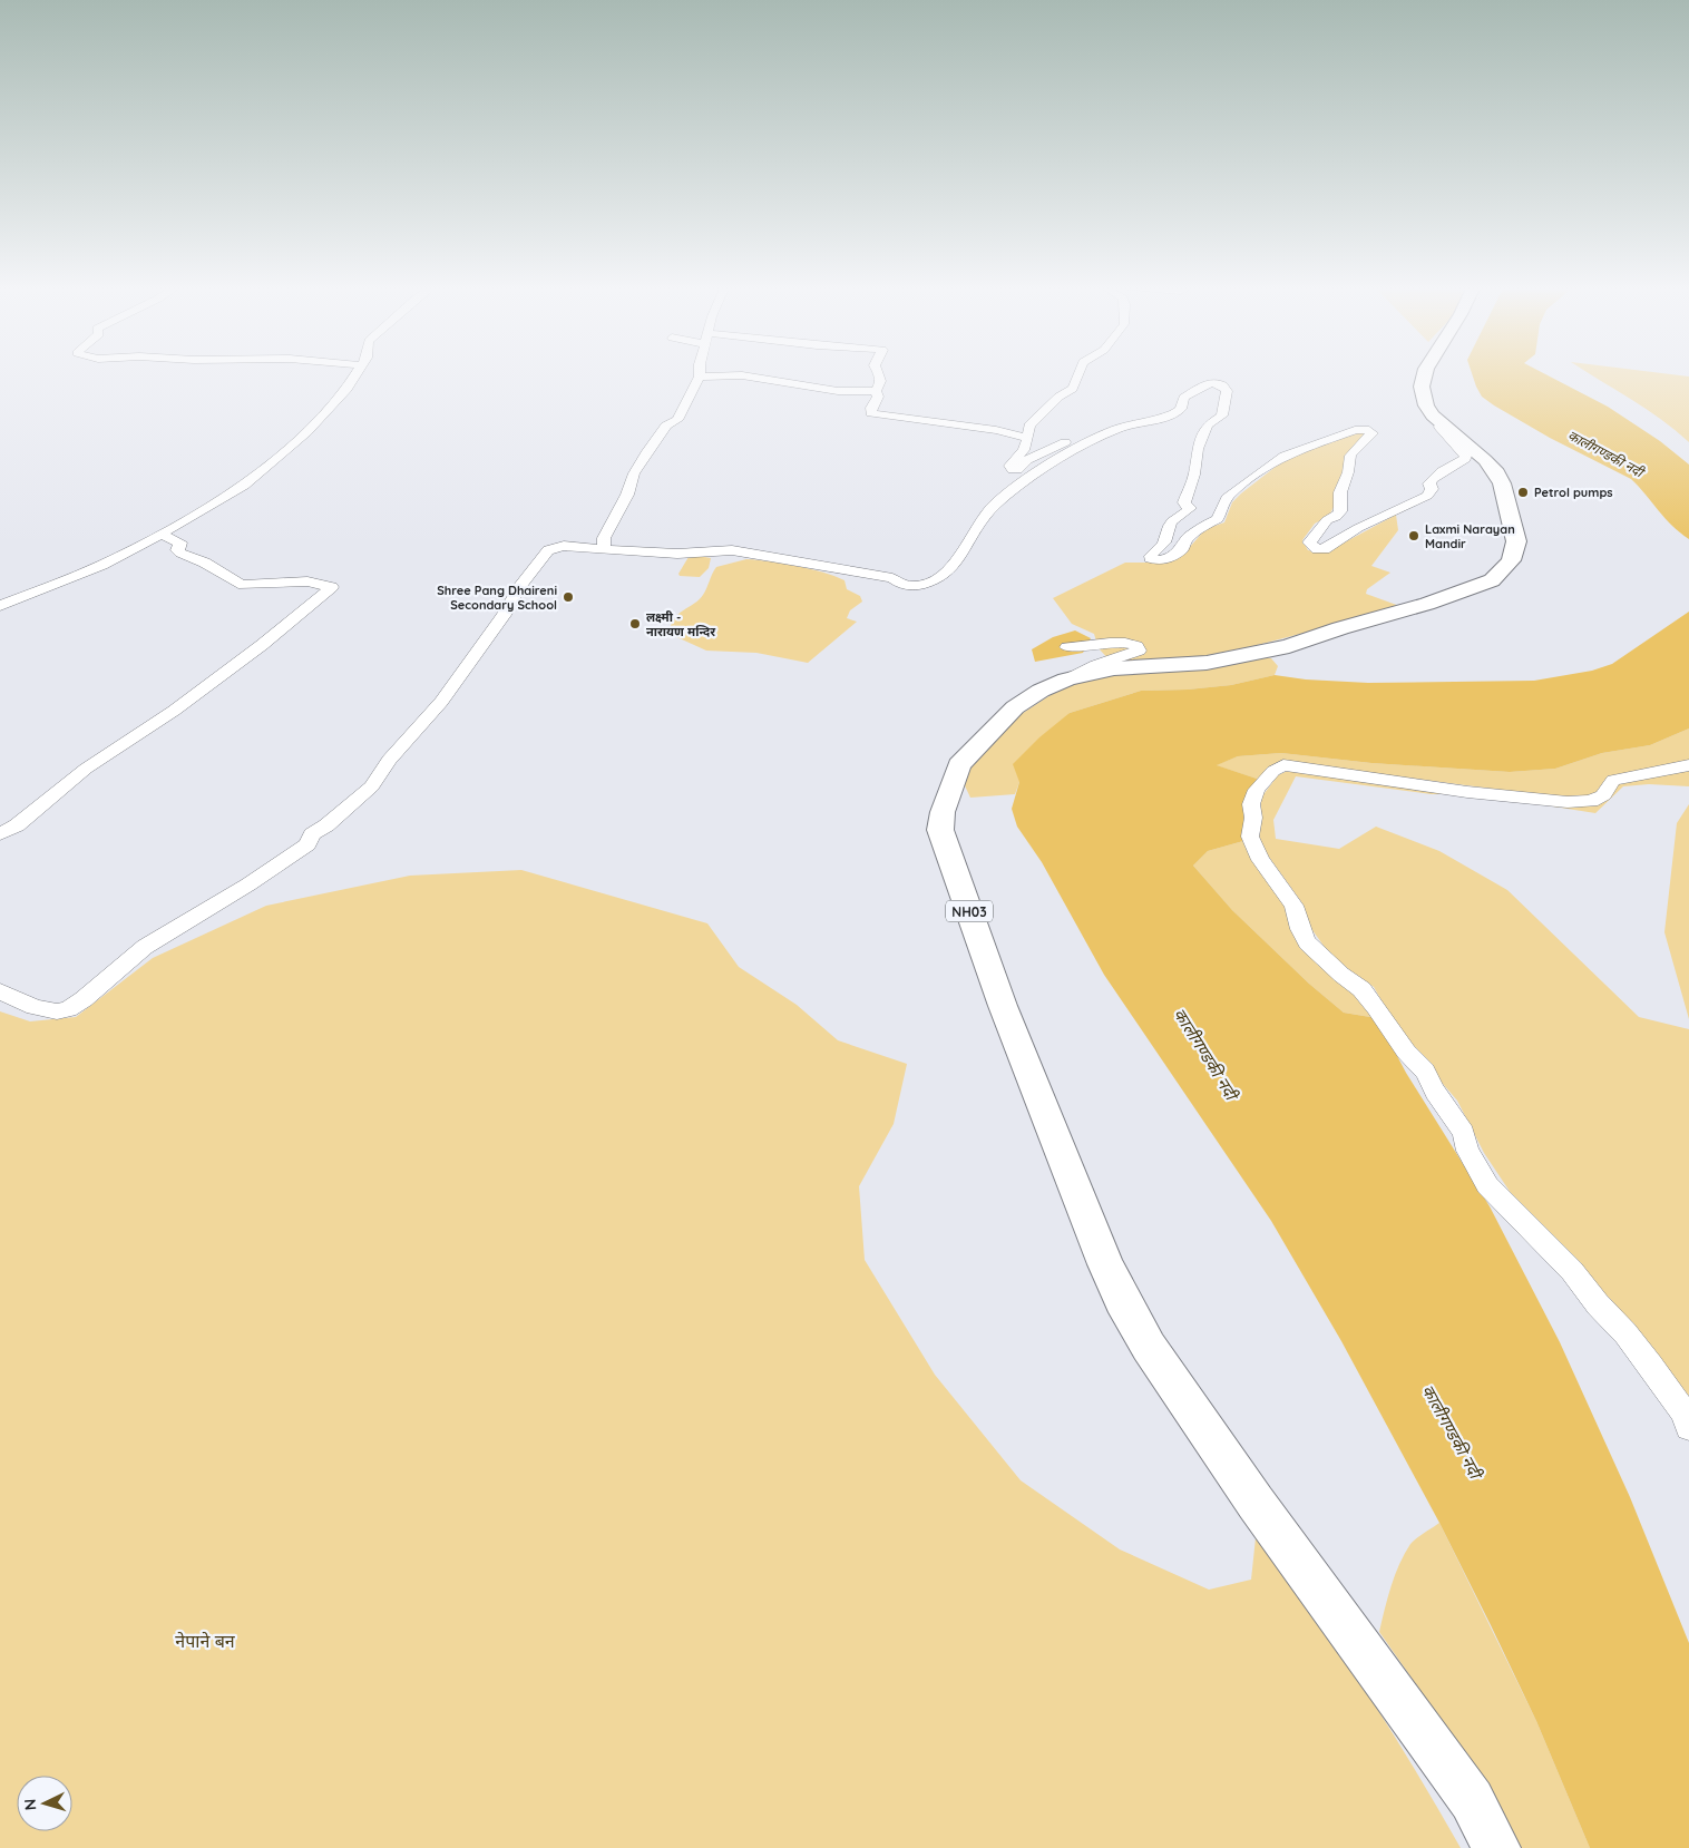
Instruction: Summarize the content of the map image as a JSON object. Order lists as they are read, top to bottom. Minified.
{"streets":{"highway":["NH03"]},"water":["कालीगण्डकी नदी"],"parks":["नेपाने बन"],"places":["Petrol pumps","Laxmi Narayan Mandir","Shree Pang Dhaireni Secondary School","लक्ष्मी - नारायण मन्दिर"],"north":"left"}
